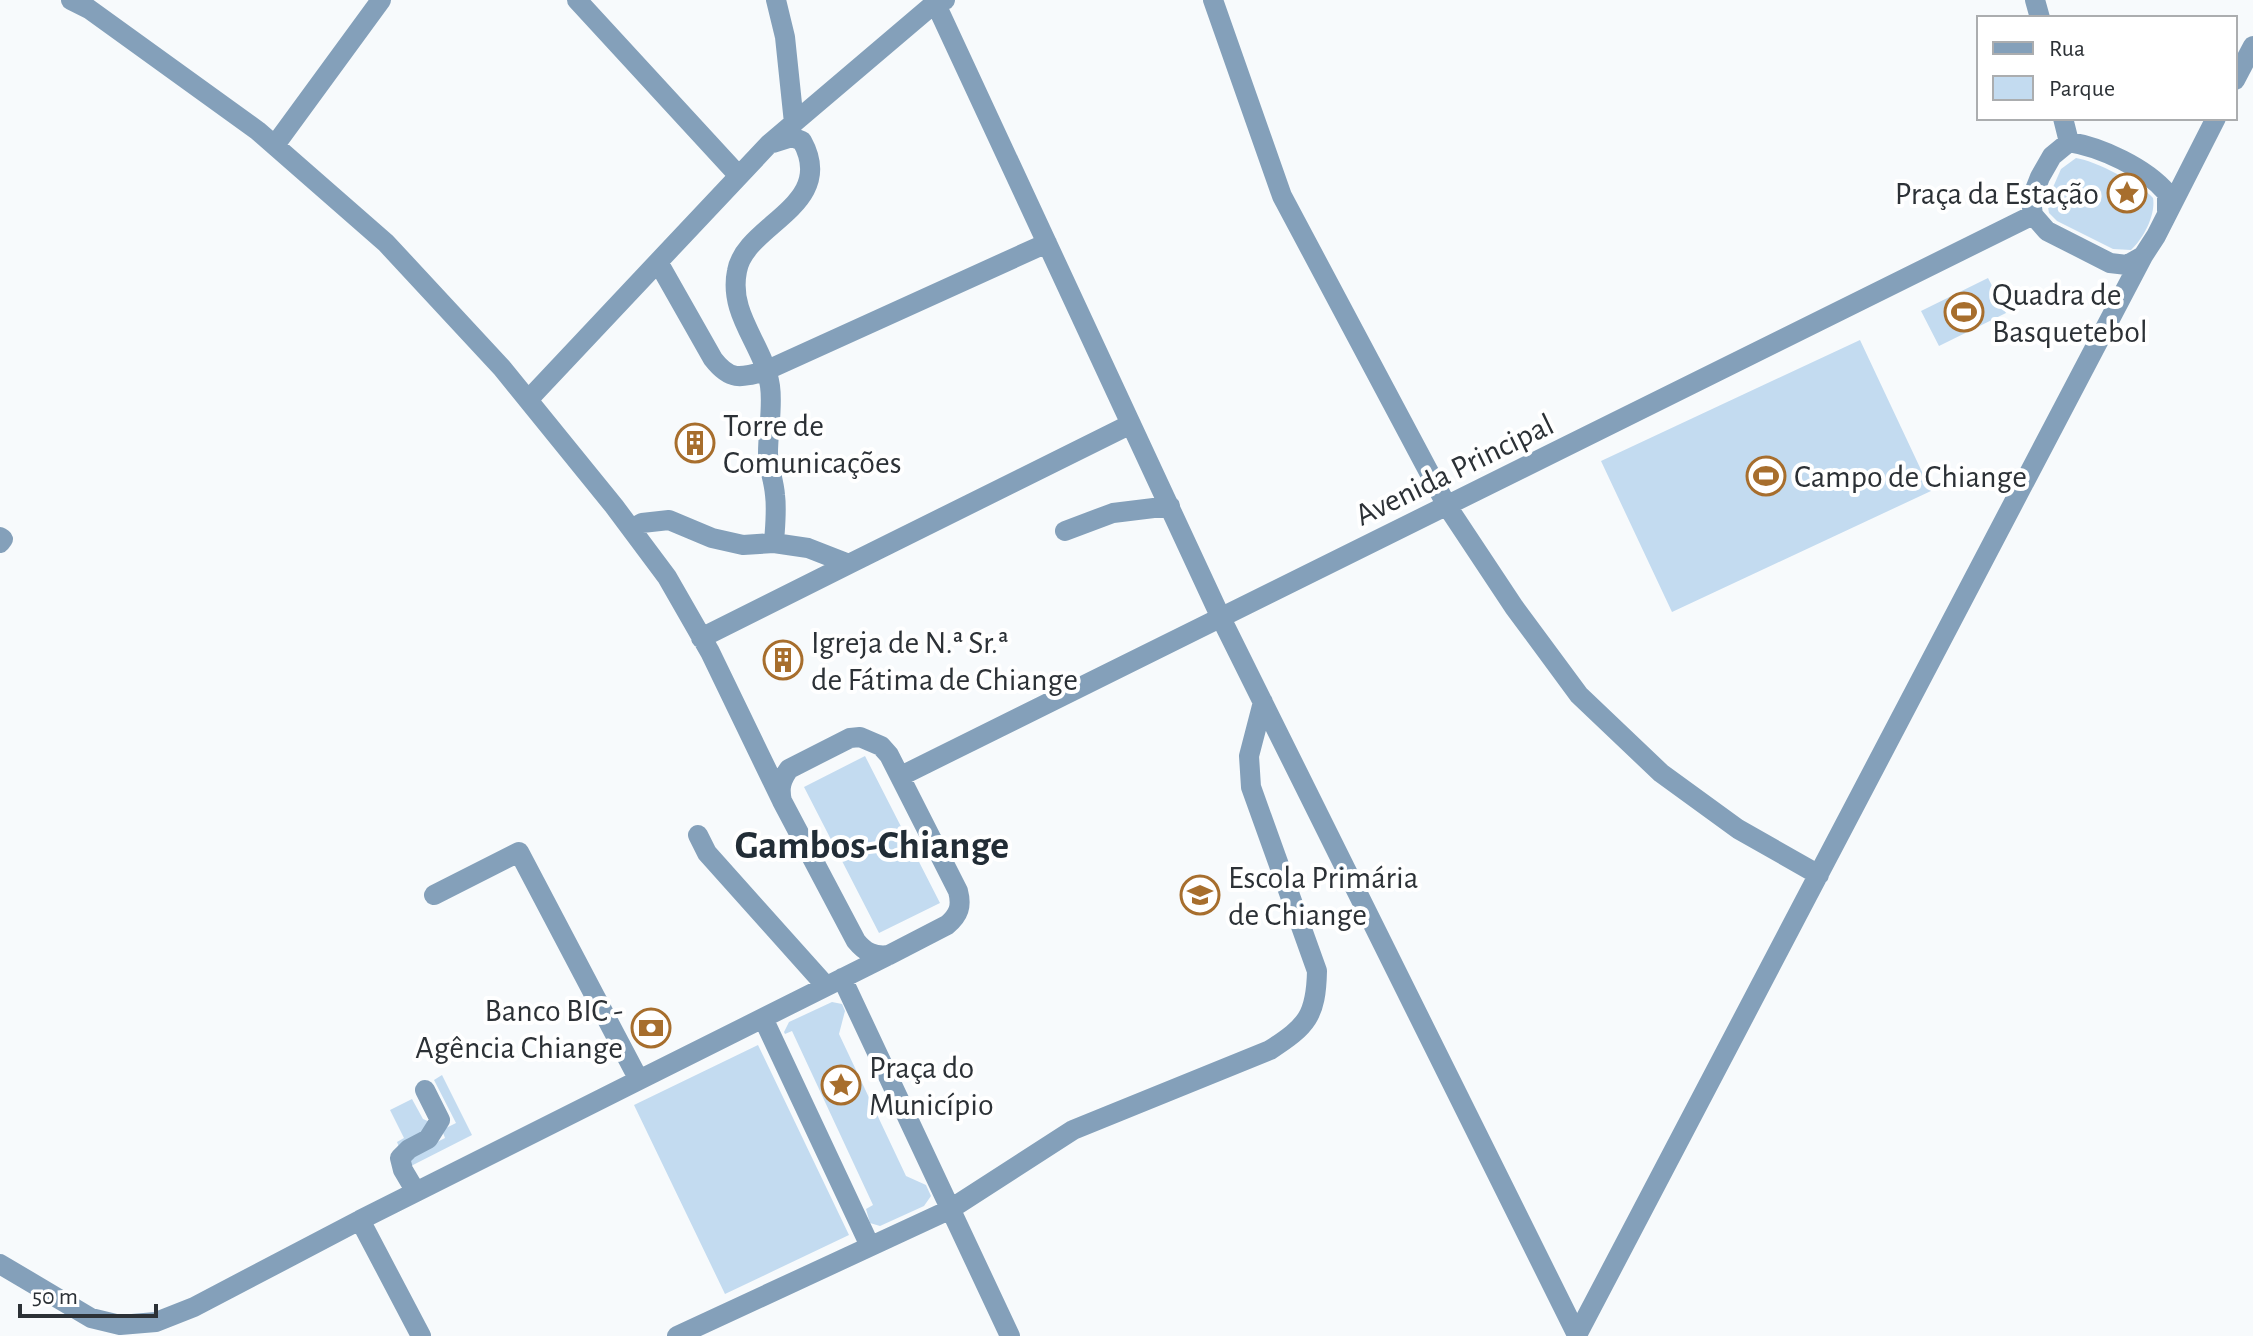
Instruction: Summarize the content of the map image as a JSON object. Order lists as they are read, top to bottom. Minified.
{"streets":{"street":["Avenida Principal"]},"districts":["Gambos-Chiange"],"places":{"place":["Praça da Estação","Praça do Município"],"sports":["Quadra de Basquetebol","Campo de Chiange"],"building":["Torre de Comunicações","Igreja de N.ª Sr.ª de Fátima de Chiange"],"school or university":["Escola Primária de Chiange"],"bank":["Banco BIC - Agência Chiange"]},"legend":["Rua","Parque"],"scale_bar":"50 m"}
